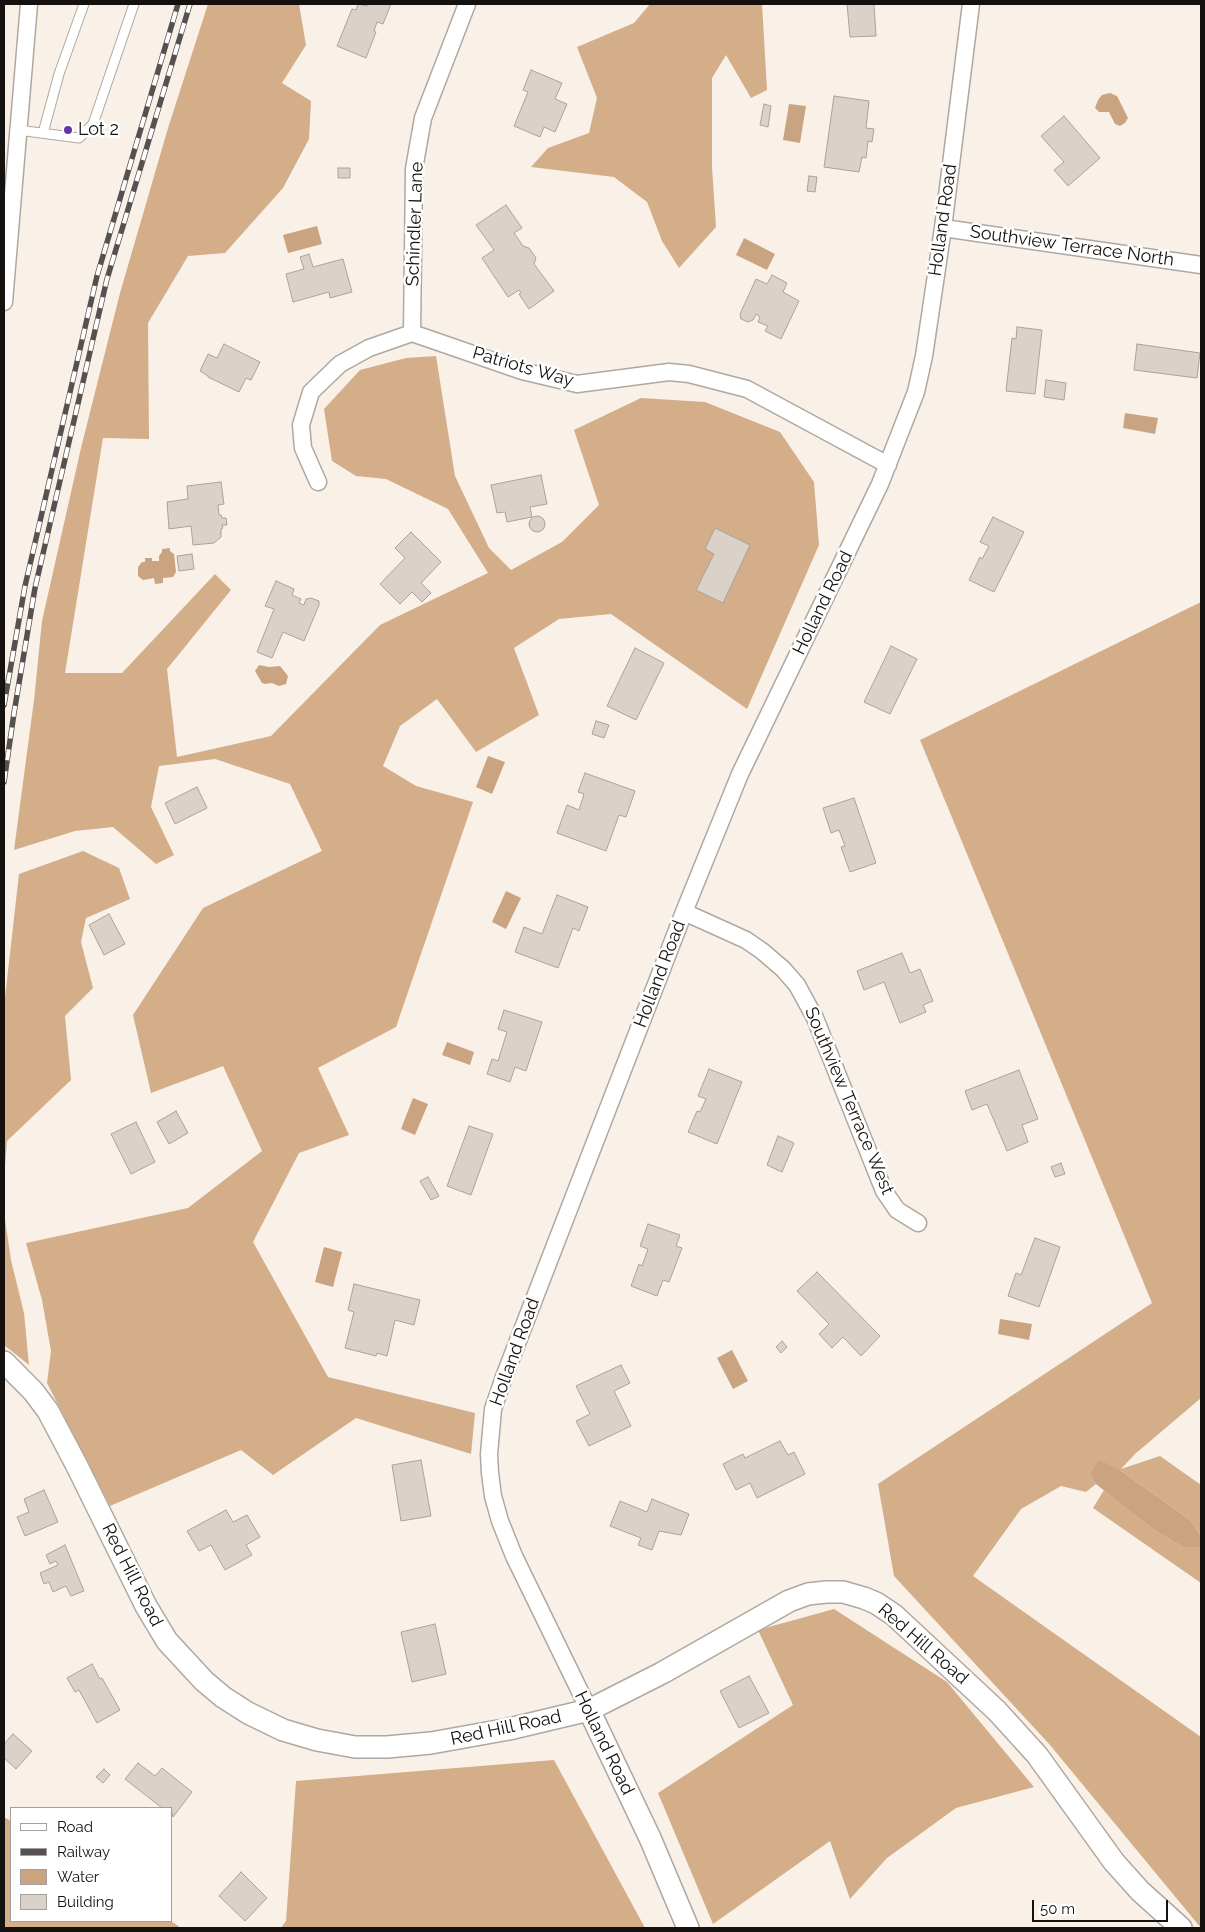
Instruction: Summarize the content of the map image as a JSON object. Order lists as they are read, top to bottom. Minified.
{"streets":{"street":["Holland Road","Schindler Lane","Southview Terrace North","Patriots Way","Southview Terrace West","Red Hill Road"]},"crossings":[["Holland Road","Southview Terrace North"],["Holland Road","Patriots Way"],["Holland Road","Southview Terrace West"],["Holland Road","Red Hill Road"],["Schindler Lane","Patriots Way"]],"places":["Lot 2"],"legend":["Road","Railway","Water","Building"],"scale_bar":"50 m"}
